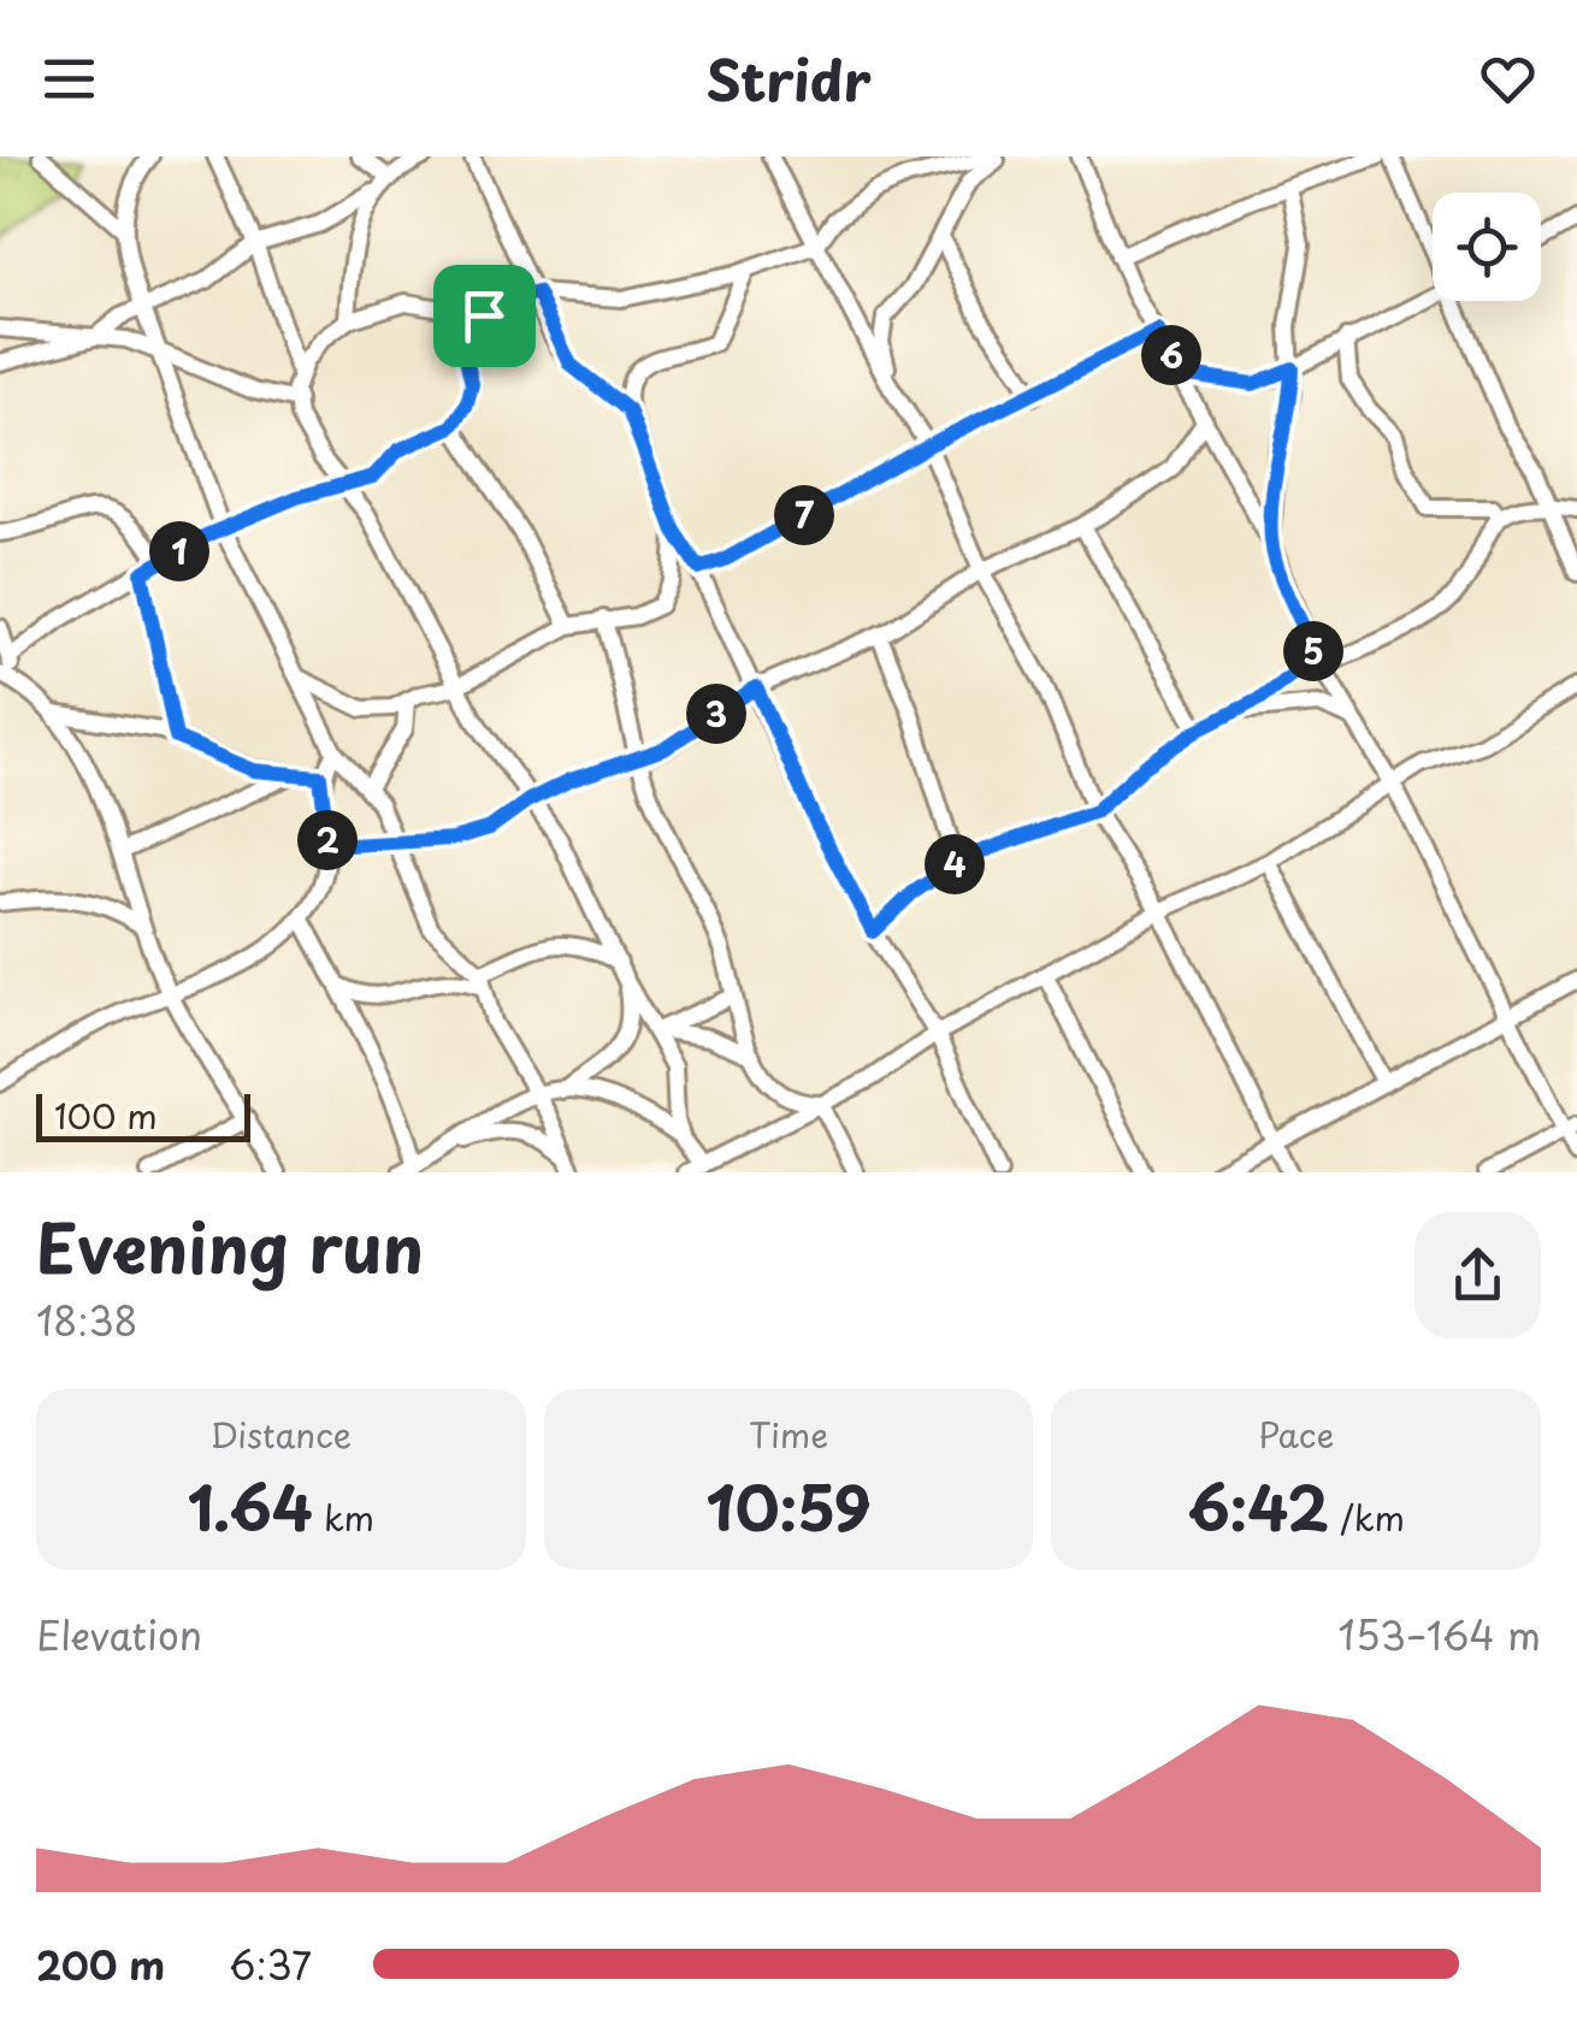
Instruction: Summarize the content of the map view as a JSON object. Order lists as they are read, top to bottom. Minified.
{"scale_bar":"100 m","page":{"header":"Stridr","pins":["6","7","1","5","3","2","4"],"scale":"100 m","heading":["Evening run","18:38"],"stats":[["Distance","1.64 km"],["Time","10:59"],["Pace","6:42 /km"]],"chart":["Elevation","153–164 m"],"list":[{"name":"200 m","note":"6:37"}]}}
